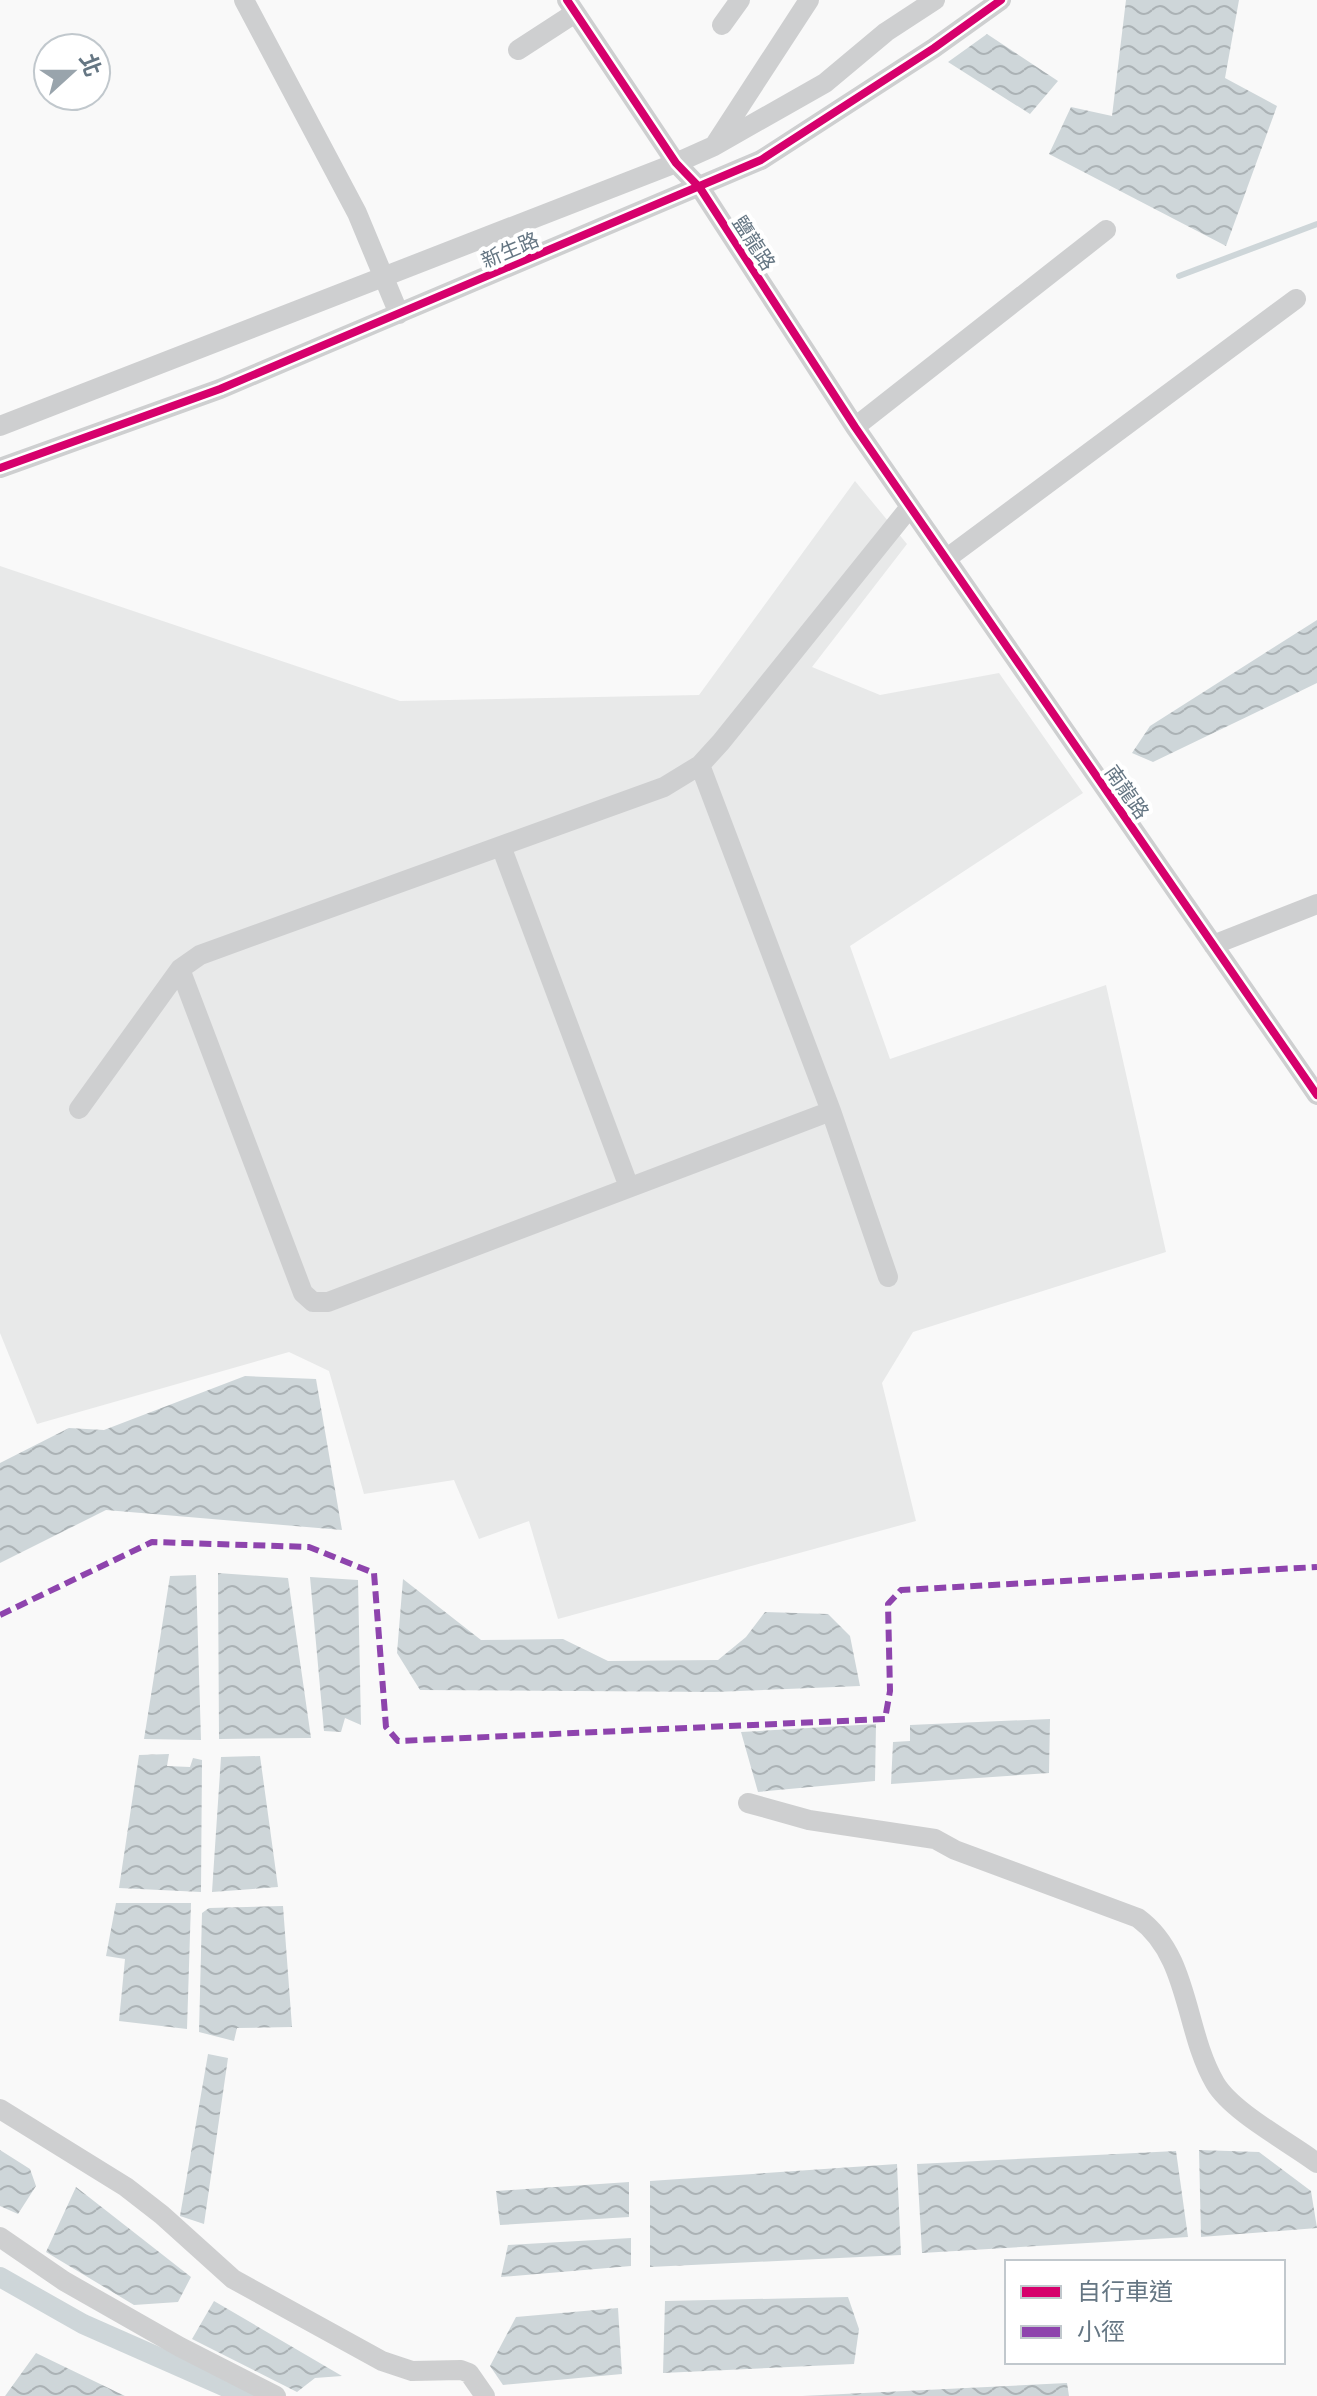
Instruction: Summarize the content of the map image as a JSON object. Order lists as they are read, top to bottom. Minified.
{"streets":{"street":["鹽龍路","新生路","南龍路"]},"crossings":[["鹽龍路","新生路"],["鹽龍路","南龍路"]],"legend":["自行車道","小徑"],"north":"right"}
